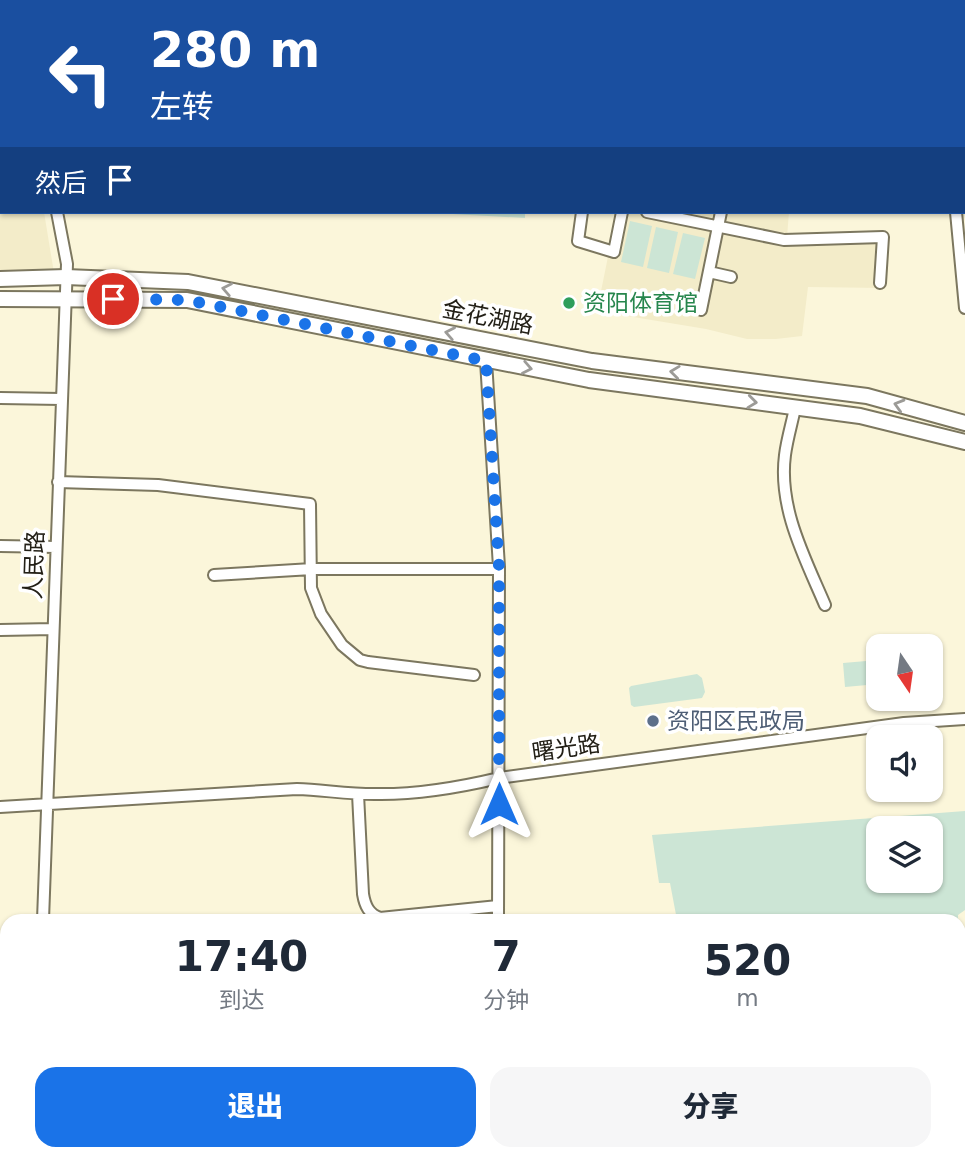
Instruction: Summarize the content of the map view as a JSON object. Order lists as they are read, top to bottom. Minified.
{"streets":{"main road":["金花湖路"],"street":["人民路","曙光路"]},"crossings":[["金花湖路","人民路"],["人民路","曙光路"]],"places":["资阳体育馆","资阳区民政局"],"north":"bottom","page":{"turn":["280 m","左转"],"then":"然后","eta":["17:40","到达","7","分钟","520","m"],"buttons":["退出","分享"]}}
